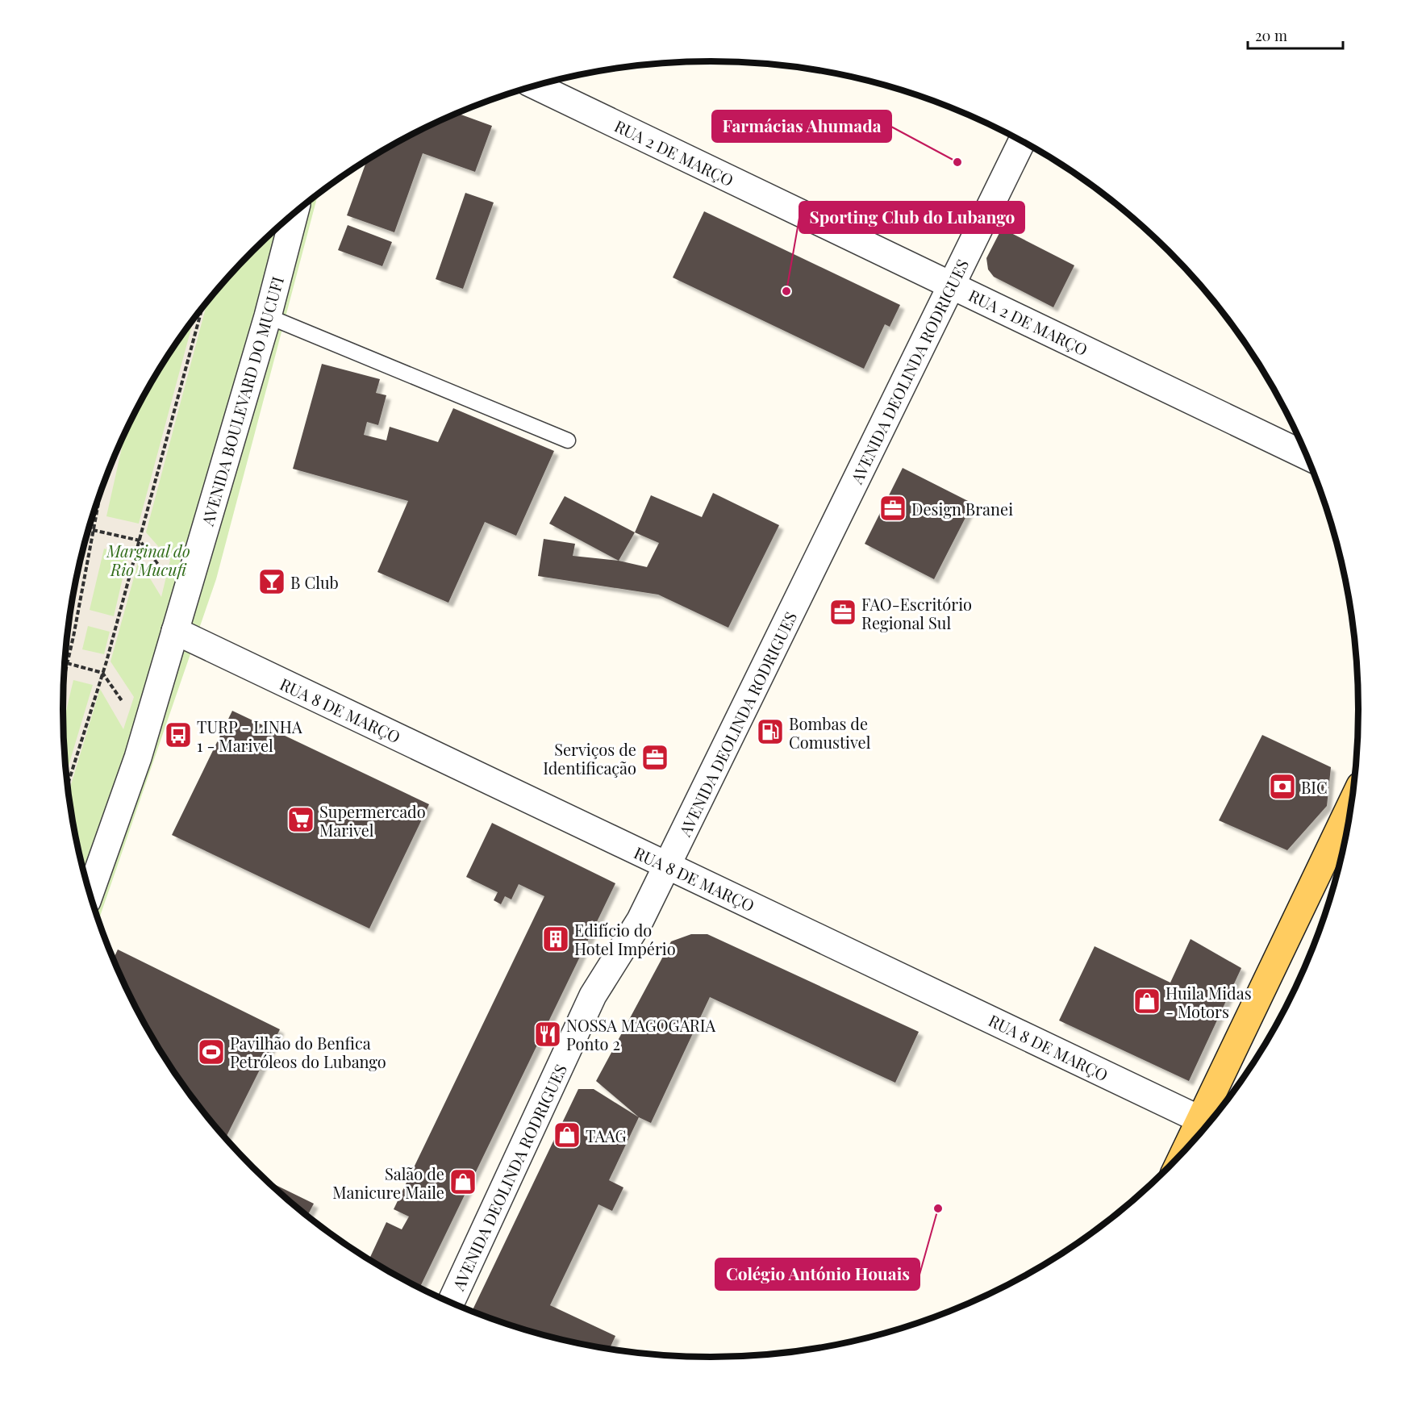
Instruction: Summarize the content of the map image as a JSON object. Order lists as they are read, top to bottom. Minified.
{"streets":{"street":["RUA 2 DE MARÇO","AVENIDA DEOLINDA RODRIGUES","AVENIDA BOULEVARD DO MUCUFI","RUA 8 DE MARÇO"]},"crossings":[["RUA 2 DE MARÇO","AVENIDA DEOLINDA RODRIGUES"],["AVENIDA DEOLINDA RODRIGUES","RUA 8 DE MARÇO"],["AVENIDA BOULEVARD DO MUCUFI","RUA 8 DE MARÇO"]],"parks":["Marginal do Rio Mucufi"],"places":{"other":["Farmácias Ahumada","Sporting Club do Lubango","Colégio António Houais"],"office":["Design Branei","FAO-Escritório Regional Sul","Serviços de Identificação"],"bar":["B Club"],"fuel station":["Bombas de Comustivel"],"bus stop":["TURP - LINHA 1 - Marivel"],"bank":["BIC"],"supermarket":["Supermercado Marivel"],"building":["Edifício do Hotel Império"],"shop":["Huila Midas - Motors","TAAG","Salão de Manicure Maile"],"restaurant":["NOSSA MAGOGARIA Ponto 2"],"sports":["Pavilhão do Benfica Petróleos do Lubango"]},"scale_bar":"20 m"}
